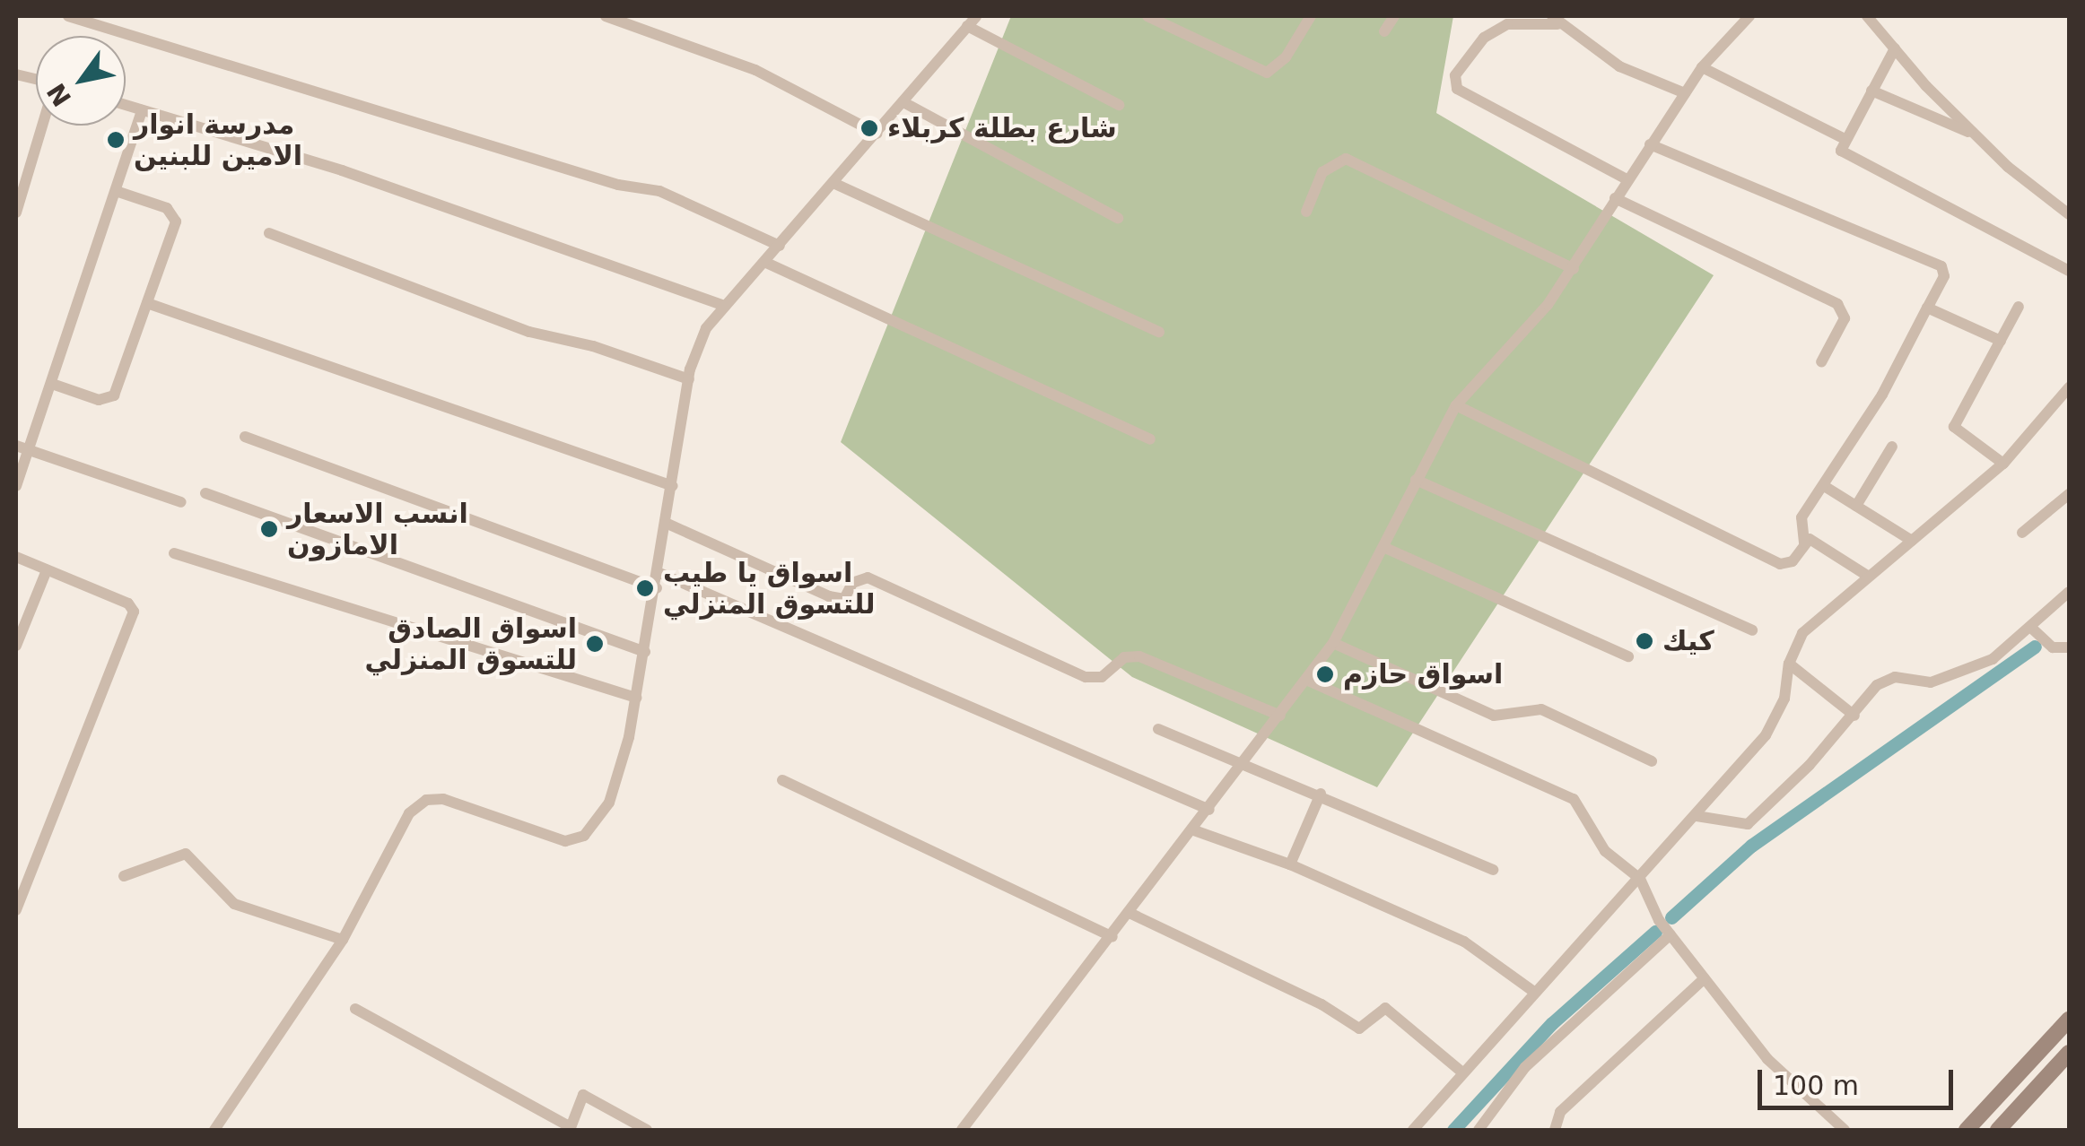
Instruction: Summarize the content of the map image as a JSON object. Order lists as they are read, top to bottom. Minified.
{"places":["شارع بطلة كربلاء","مدرسة انوار الامين للبنين","انسب الاسعار الامازون","اسواق يا طيب للتسوق المنزلي","كيك","اسواق الصادق للتسوق المنزلي","اسواق حازم"],"scale_bar":"100 m","north":"bottom left"}
